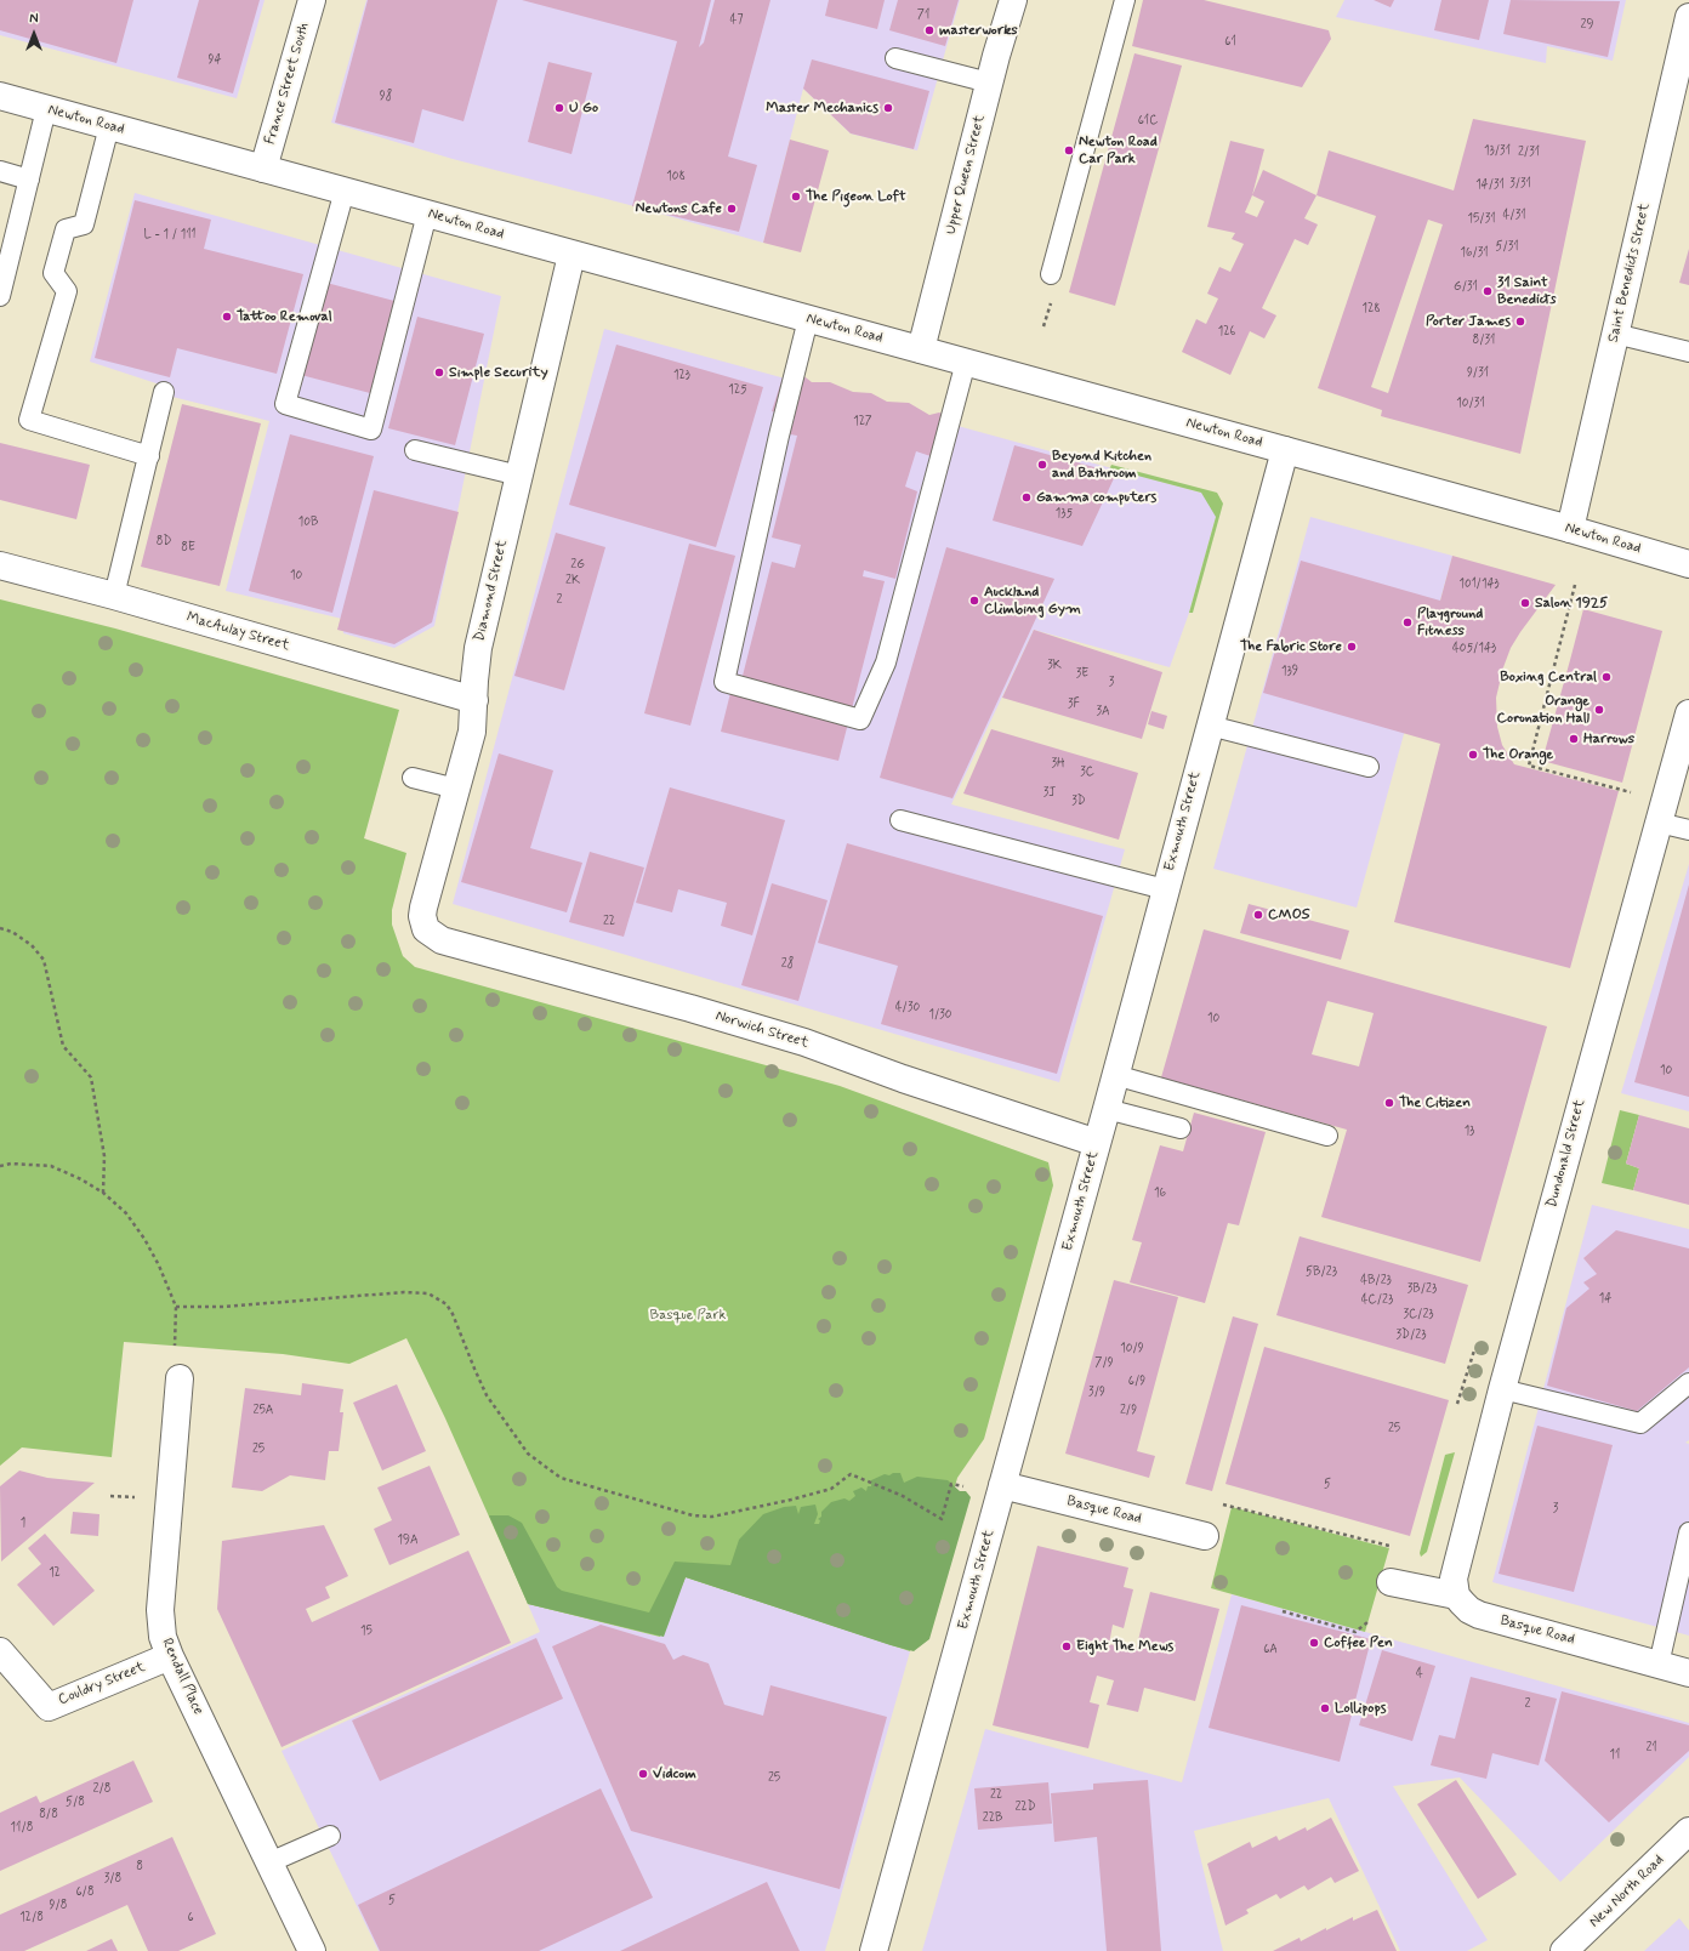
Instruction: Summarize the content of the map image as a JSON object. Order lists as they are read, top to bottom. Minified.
{"streets":{"street":["France Street South","Newton Road","Upper Queen Street","Saint Benedicts Street","Diamond Street","MacAulay Street","Exmouth Street","Norwich Street","Dundonald Street","Basque Road","Rendall Place","Couldry Street","New North Road"]},"crossings":[["France Street South","Newton Road"],["Newton Road","Upper Queen Street"],["Newton Road","Saint Benedicts Street"],["Newton Road","Diamond Street"],["Newton Road","Exmouth Street"],["Diamond Street","MacAulay Street"],["Diamond Street","Norwich Street"],["Exmouth Street","Norwich Street"],["Exmouth Street","Basque Road"],["Dundonald Street","Basque Road"],["Rendall Place","Couldry Street"]],"parks":["Basque Park"],"places":["masterworks","U Go","Master Mechanics","Newton Road Car Park","The Pigeon Loft","Newtons Cafe","31 Saint Benedicts","Tattoo Removal","Porter James","Simple Security","Beyond Kitchen and Bathroom","Gamma computers","Auckland Climbing Gym","Salon 1925","Playground Fitness","The Fabric Store","Boxing Central","Orange Coronation Hall","Harrows","The Orange","CMOS","The Citizen","Coffee Pen","Eight The Mews","Lollipops","Vidcom"],"house_numbers":["71","47","29","61","94","98","61C","13/31","2/31","108","3/31","14/31","4/31","15/31","L - 1 / 111","5/31","16/31","G/31","128","126","8/31","9/31","123","125","10/31","127","135","10B","8D","8E","2G","10","2K","101/143","2","405/143","3K","139","3E","3","3F","3A","3H","3C","3J","3D","22","28","4/30","1/30","10","10","13","16","5B/23","4B/23","3B/23","14","4C/23","3C/23","3D/23","10/9","7/9","6/9","3/9","25A","2/9","25","25","5","3","1","19A","12","15","6A","4","2","21","11","25","2/8","22","5/8","22D","8/8","22B","11/8","8","3/8","6/8","5","9/8","12/8","6"],"north":"top"}
